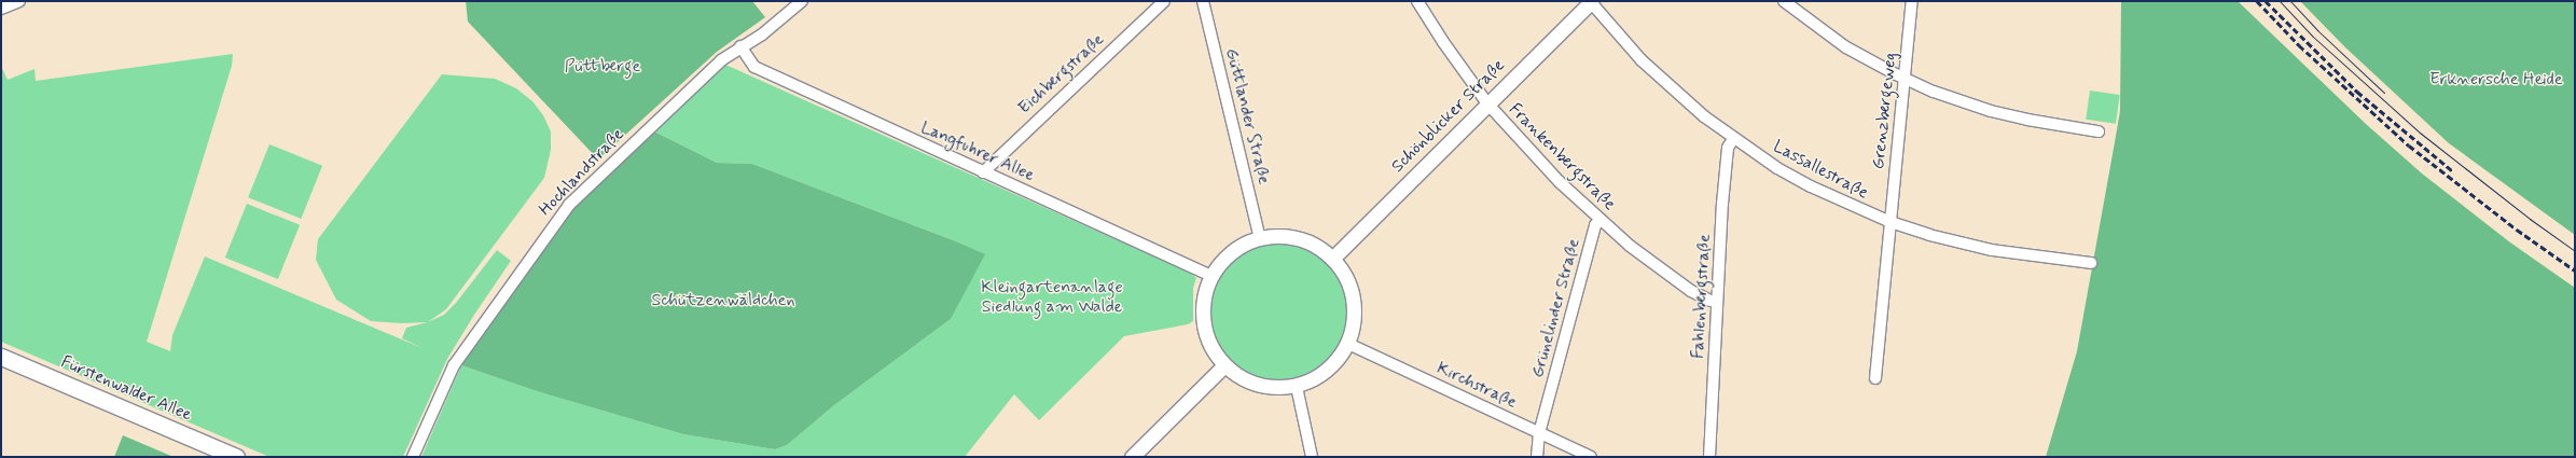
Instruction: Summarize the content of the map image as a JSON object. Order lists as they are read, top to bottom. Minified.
{"streets":{"main road":["Fürstenwalder Allee"],"street":["Eichbergstraße","Grenzbergeweg","Güttlander Straße","Schönblicker Straße","Langfuhrer Allee","Frankenbergstraße","Lassallestraße","Hochlandstraße","Fahlenbergstraße","Grünelinder Straße","Kirchstraße"]},"crossings":[["Eichbergstraße","Langfuhrer Allee"],["Grenzbergeweg","Lassallestraße"],["Güttlander Straße","Schönblicker Straße"],["Güttlander Straße","Langfuhrer Allee"],["Güttlander Straße","Kirchstraße"],["Schönblicker Straße","Langfuhrer Allee"],["Schönblicker Straße","Frankenbergstraße"],["Schönblicker Straße","Lassallestraße"],["Schönblicker Straße","Kirchstraße"],["Langfuhrer Allee","Hochlandstraße"],["Langfuhrer Allee","Kirchstraße"],["Frankenbergstraße","Fahlenbergstraße"],["Frankenbergstraße","Grünelinder Straße"],["Lassallestraße","Fahlenbergstraße"],["Grünelinder Straße","Kirchstraße"]],"parks":["Püttberge","Erknersche Heide","Kleingartenanlage Siedlung am Walde","Schützenwäldchen"]}
